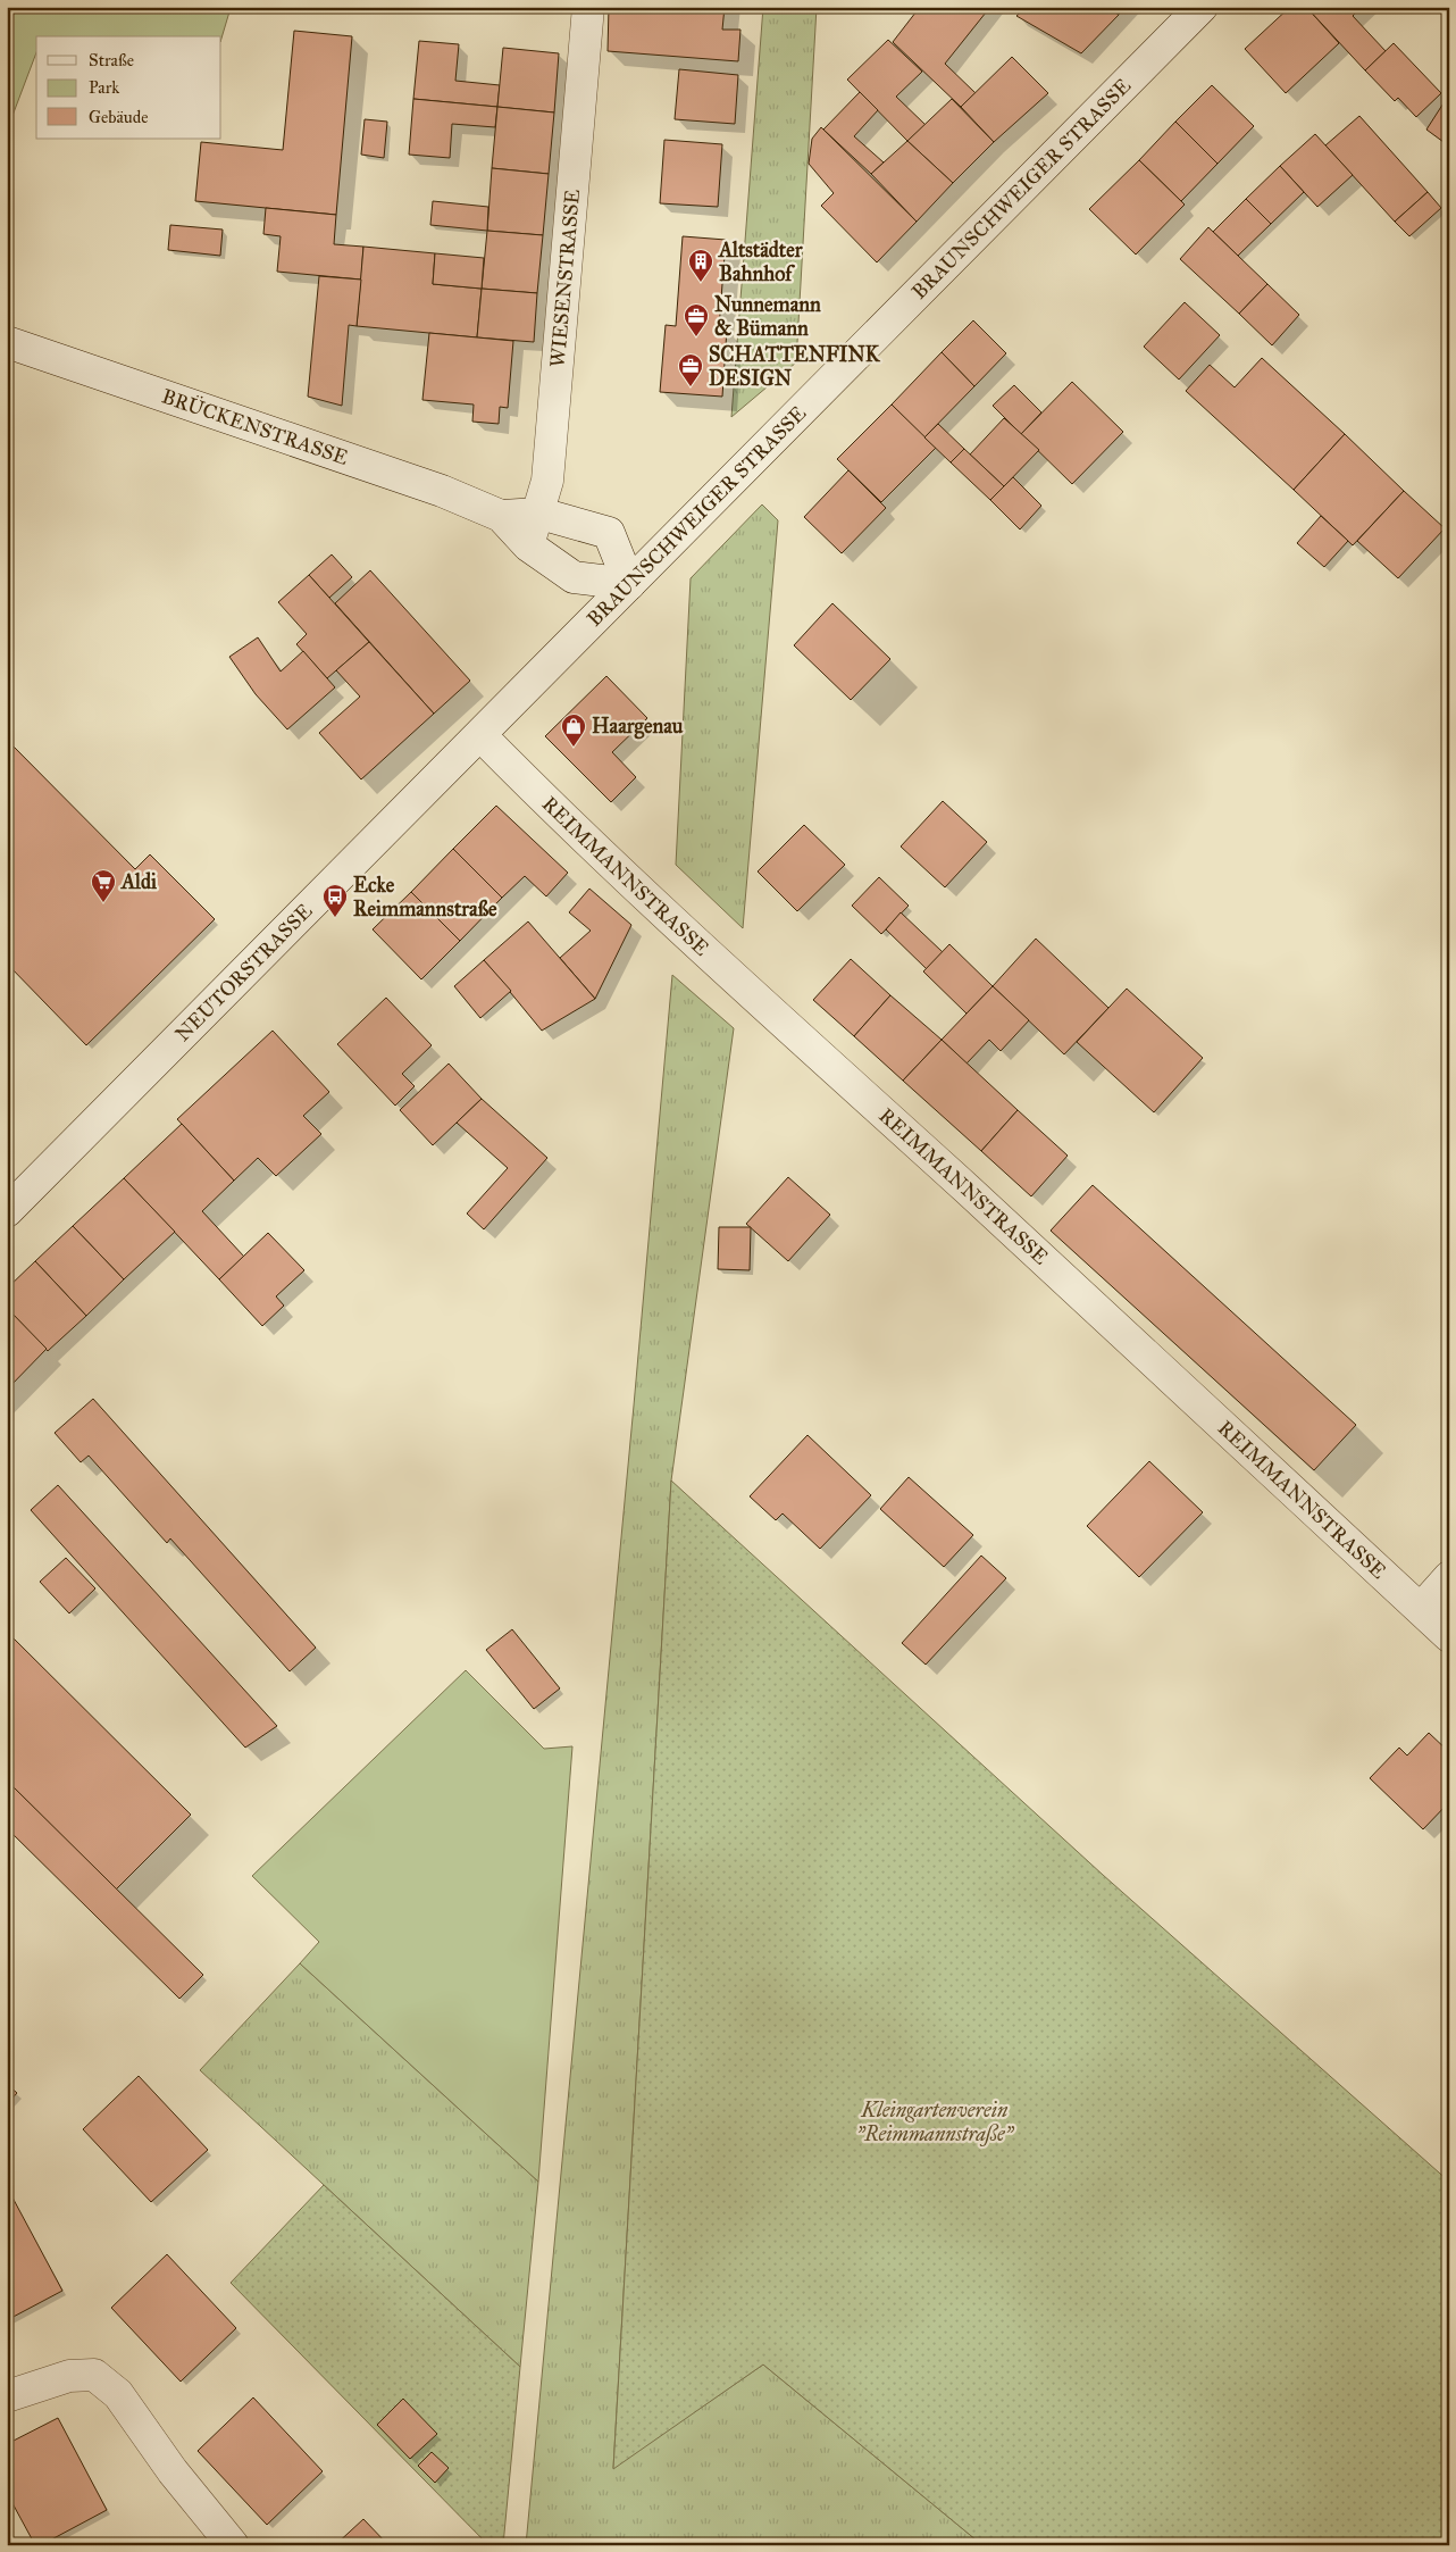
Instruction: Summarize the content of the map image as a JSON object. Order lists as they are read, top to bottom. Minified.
{"streets":{"street":["BRAUNSCHWEIGER STRASSE","WIESENSTRASSE","BRÜCKENSTRASSE","REIMMANNSTRASSE","NEUTORSTRASSE"]},"crossings":[["BRAUNSCHWEIGER STRASSE","BRÜCKENSTRASSE"],["BRAUNSCHWEIGER STRASSE","REIMMANNSTRASSE"],["BRAUNSCHWEIGER STRASSE","NEUTORSTRASSE"],["WIESENSTRASSE","BRÜCKENSTRASSE"],["REIMMANNSTRASSE","NEUTORSTRASSE"]],"parks":["Kleingartenverein \"Reimmannstraße\""],"places":{"building":["Altstädter Bahnhof"],"office":["Nunnemann & Bümann","SCHATTENFINK DESIGN"],"shop":["Haargenau"],"supermarket":["Aldi"],"bus stop":["Ecke Reimmannstraße"]},"legend":["Straße","Park","Gebäude"]}
